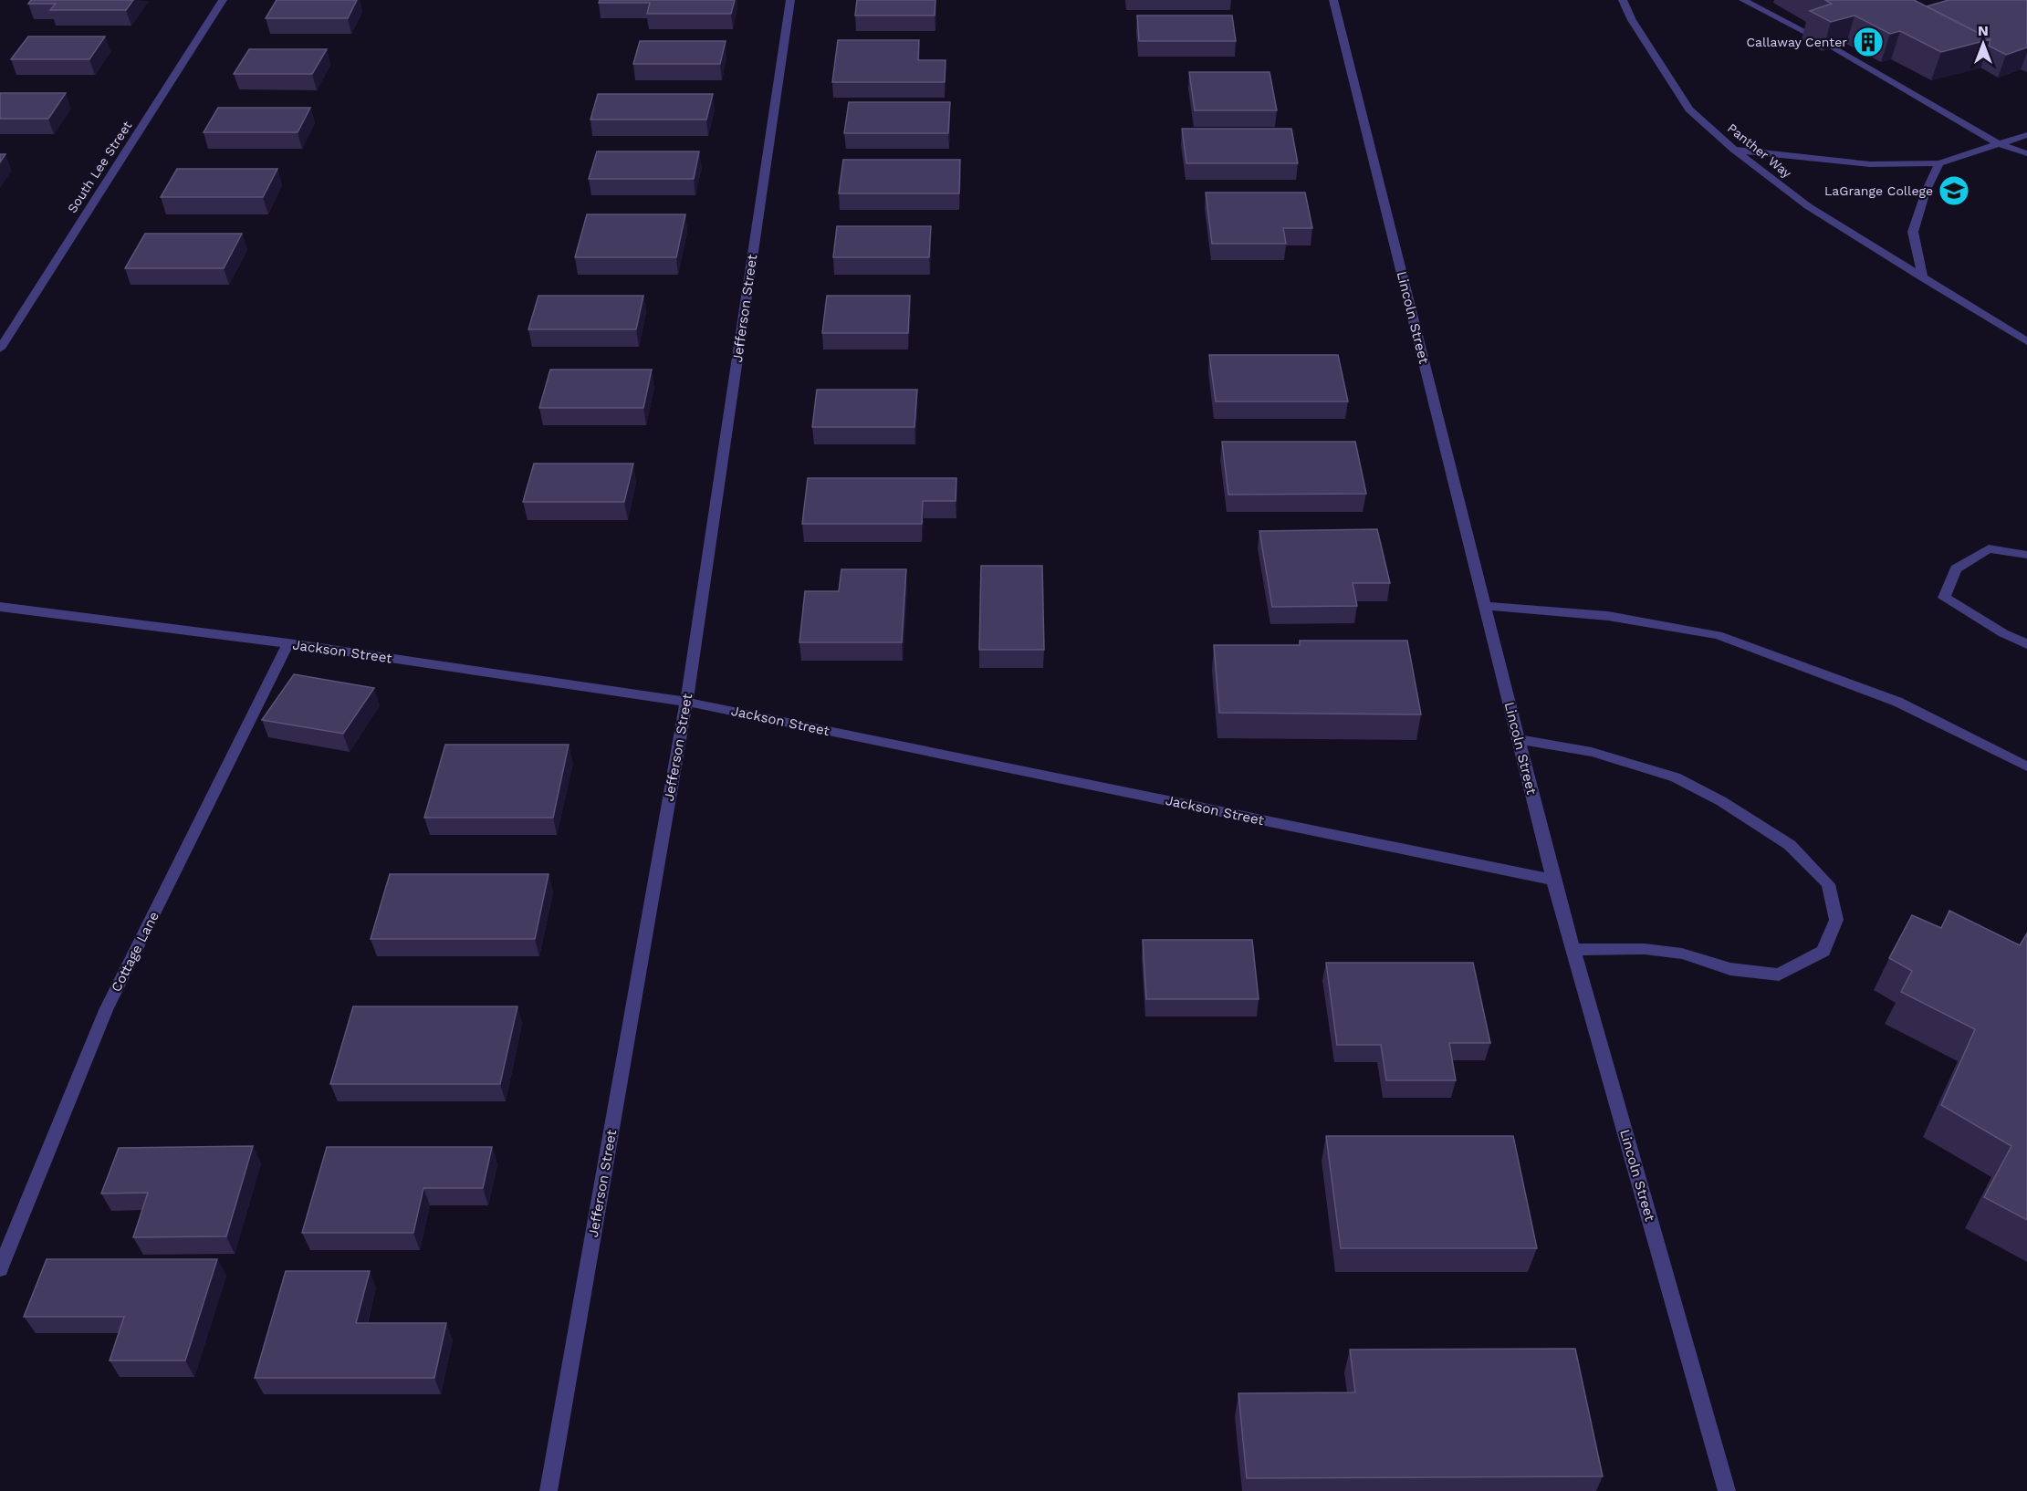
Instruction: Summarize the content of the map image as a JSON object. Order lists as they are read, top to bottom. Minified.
{"streets":{"street":["Panther Way","South Lee Street","Jefferson Street","Lincoln Street","Jackson Street","Cottage Lane"]},"crossings":[["Jefferson Street","Jackson Street"],["Lincoln Street","Jackson Street"],["Jackson Street","Cottage Lane"]],"places":{"building":["Callaway Center"],"school or university":["LaGrange College"]},"north":"top"}
